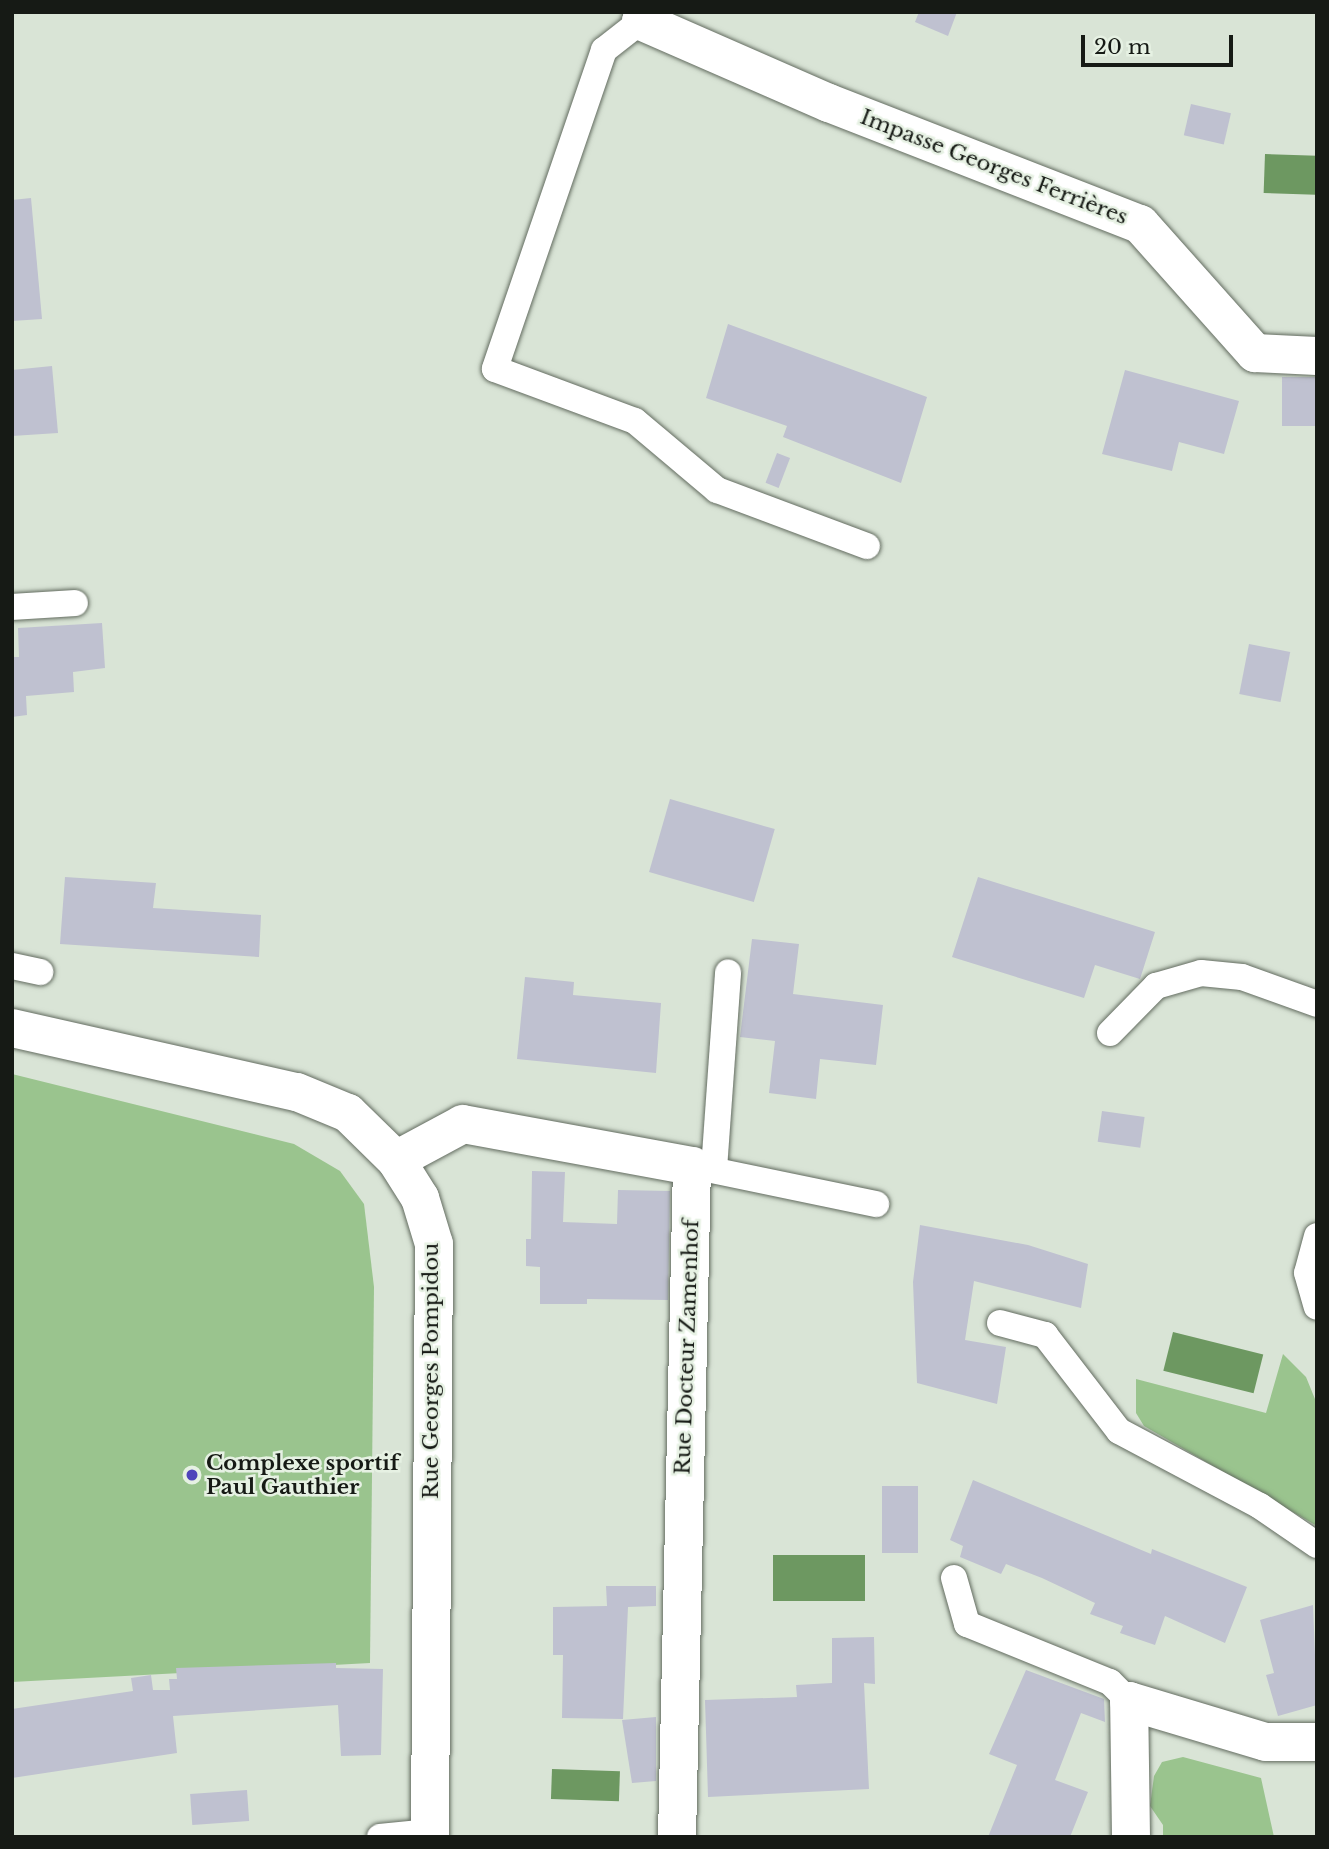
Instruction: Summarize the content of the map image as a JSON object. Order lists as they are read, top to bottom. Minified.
{"streets":{"street":["Impasse Georges Ferrières","Rue Docteur Zamenhof","Rue Georges Pompidou"]},"places":["Complexe sportif Paul Gauthier"],"scale_bar":"20 m"}
